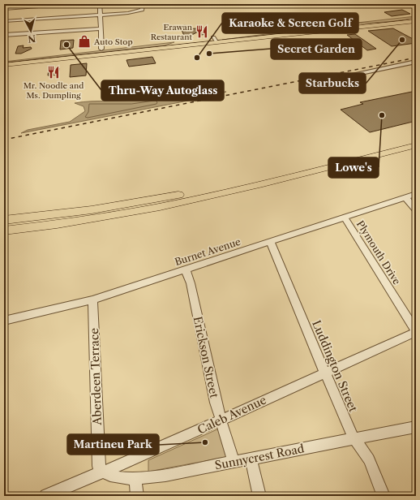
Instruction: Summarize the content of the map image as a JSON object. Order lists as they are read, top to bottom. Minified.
{"streets":{"street":["Burnet Avenue","Plymouth Drive","Erickson Street","Luddington Street","Aberdeen Terrace","Caleb Avenue","Sunnycrest Road"]},"crossings":[["Burnet Avenue","Plymouth Drive"],["Burnet Avenue","Erickson Street"],["Burnet Avenue","Luddington Street"],["Burnet Avenue","Aberdeen Terrace"],["Plymouth Drive","Caleb Avenue"],["Erickson Street","Caleb Avenue"],["Erickson Street","Sunnycrest Road"],["Luddington Street","Caleb Avenue"],["Luddington Street","Sunnycrest Road"],["Aberdeen Terrace","Caleb Avenue"],["Aberdeen Terrace","Sunnycrest Road"],["Caleb Avenue","Sunnycrest Road"]],"places":{"restaurant":["Erawan Restaurant","Mr. Noodle and Ms. Dumpling"],"other":["Starbucks","Thru-Way Autoglass","Secret Garden","Karaoke & Screen Golf","Lowe's","Martineu Park"],"shop":["Auto Stop"]},"north":"bottom"}
